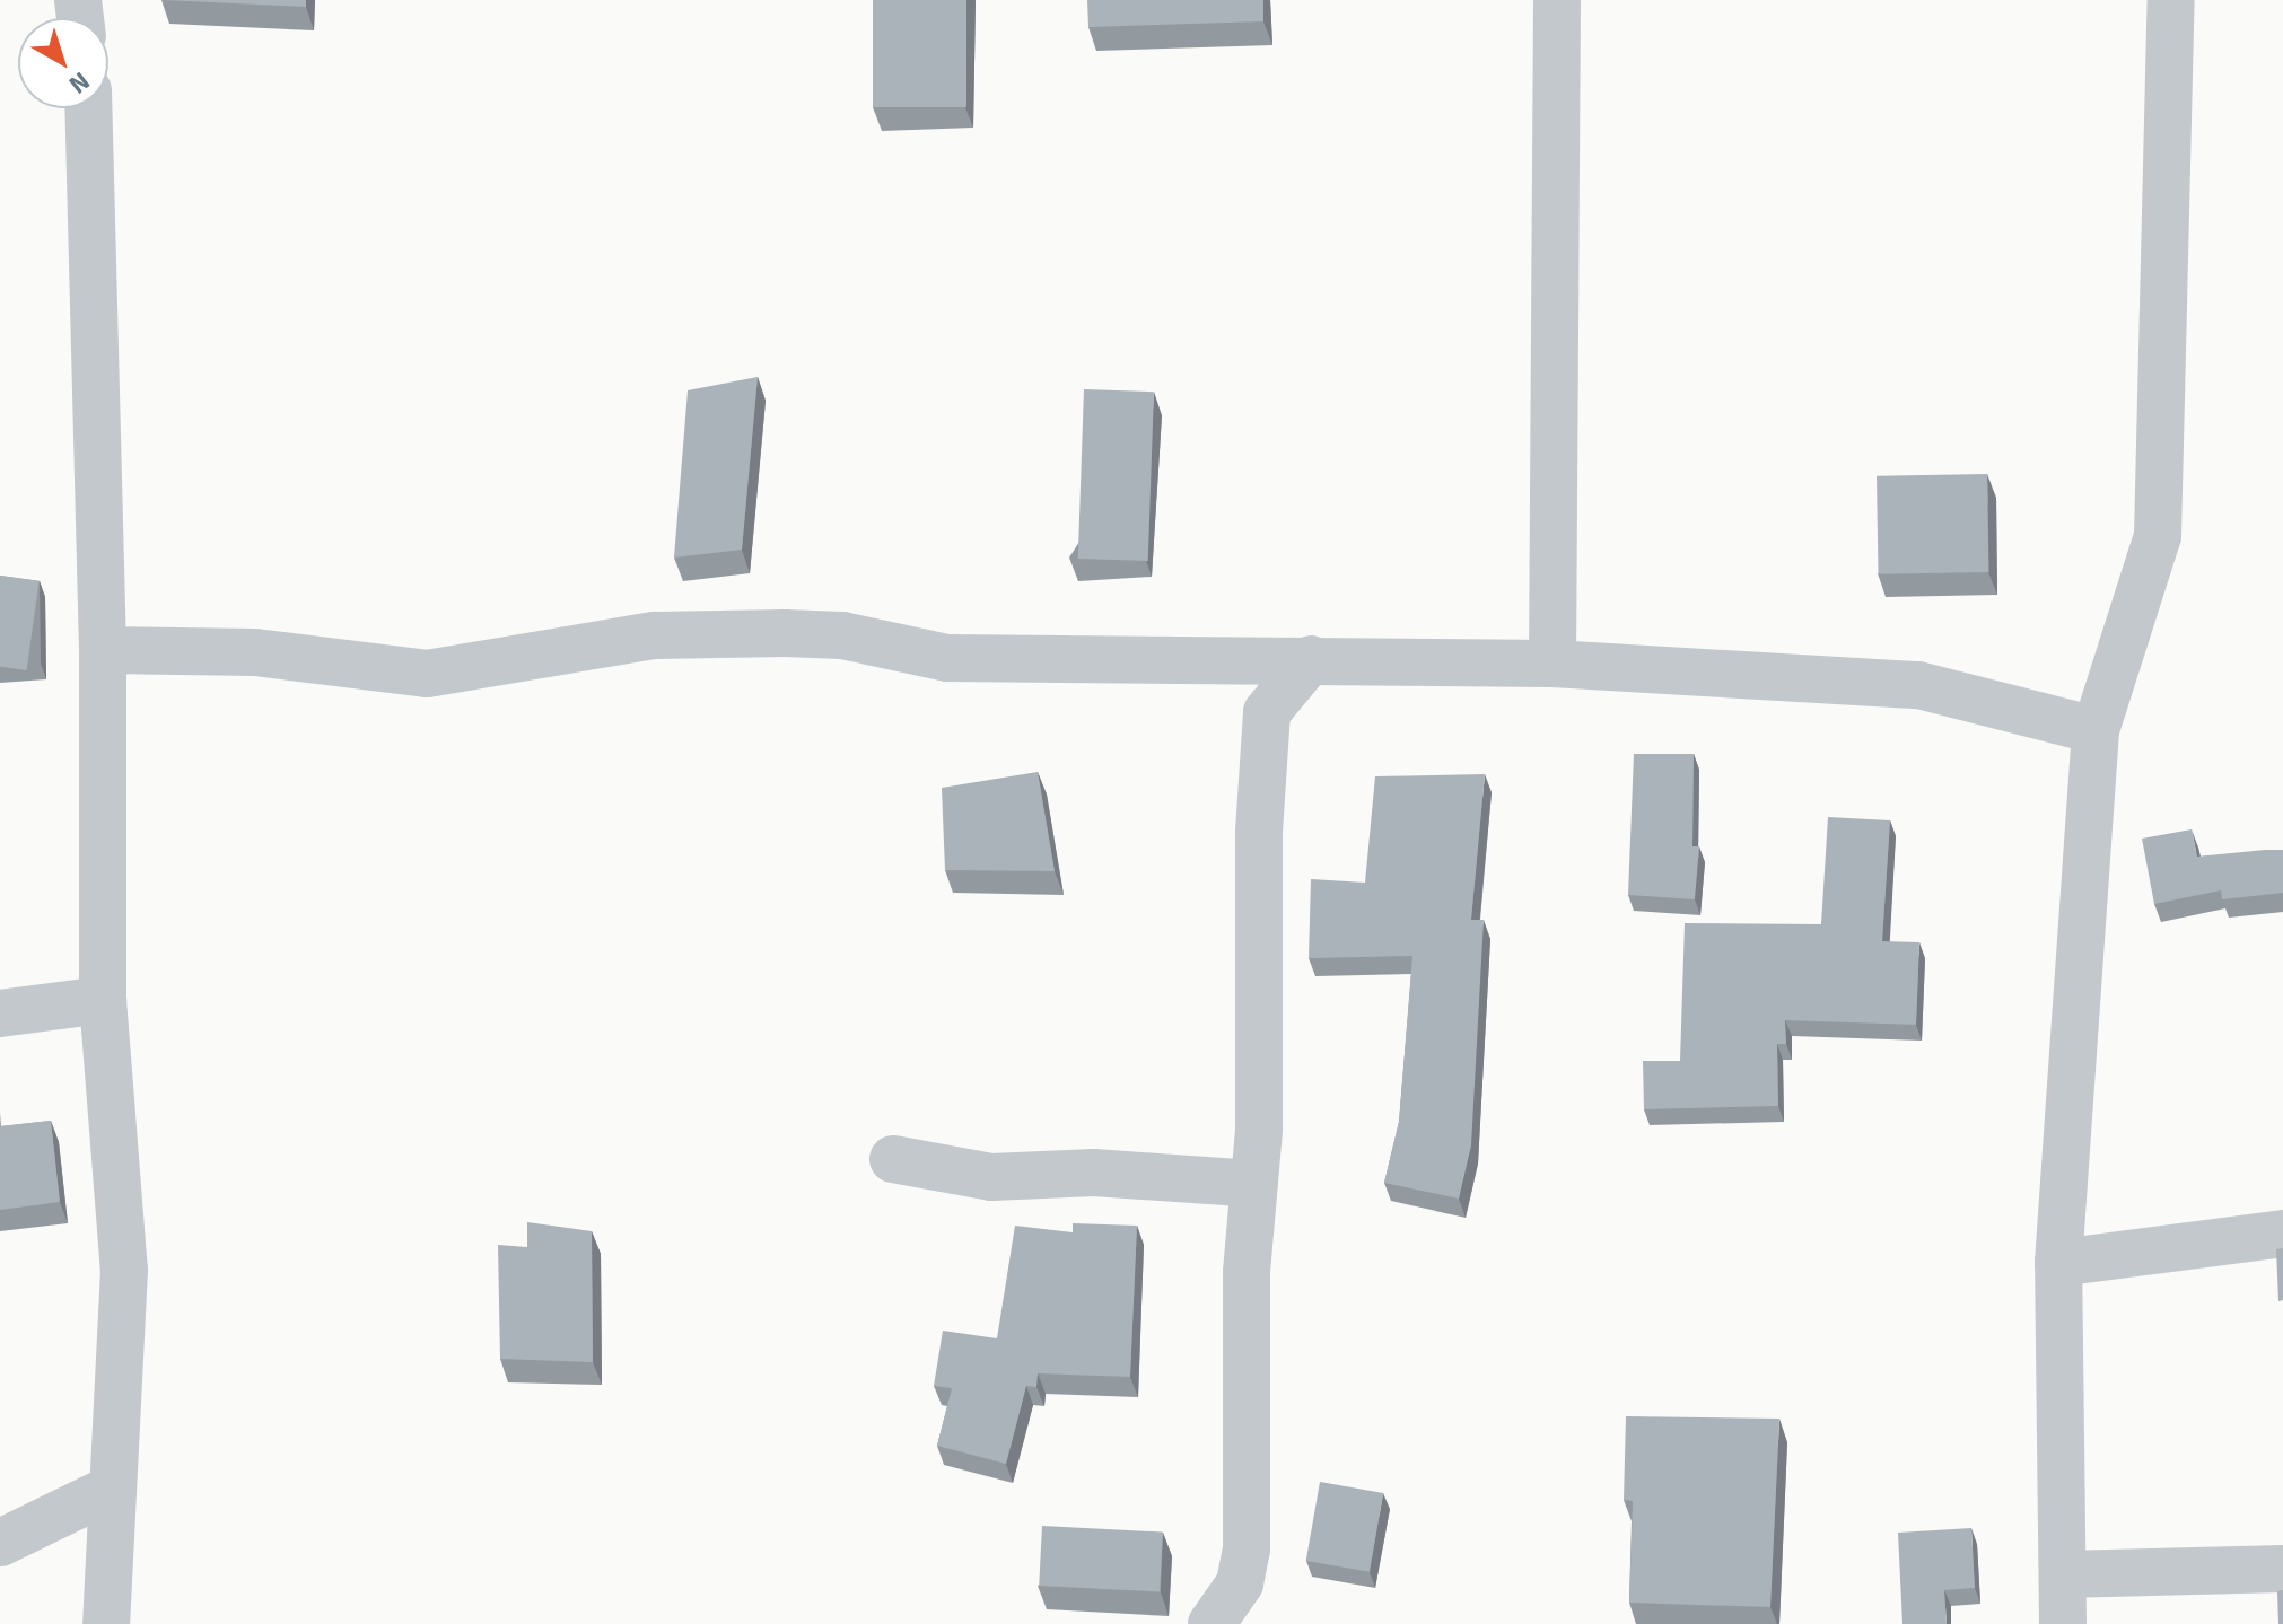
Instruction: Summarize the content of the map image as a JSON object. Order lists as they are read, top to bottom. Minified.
{"north":"bottom right"}
